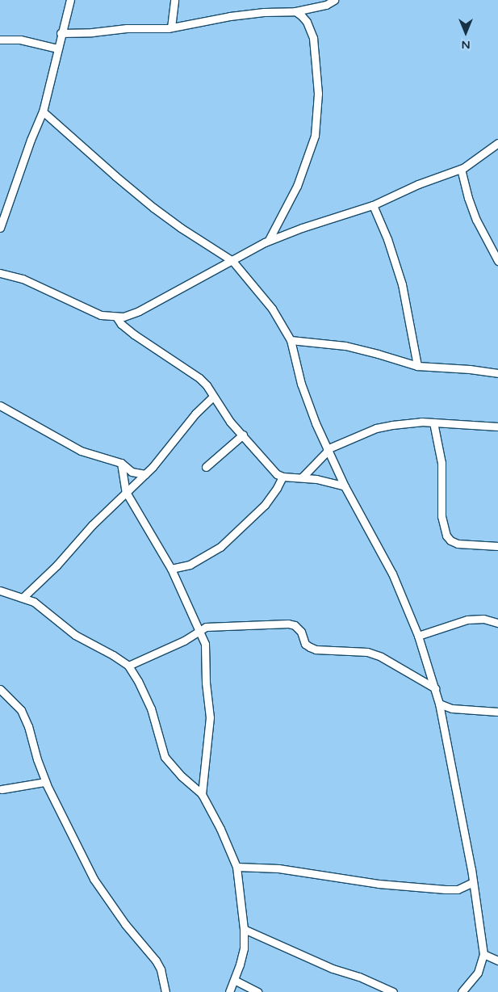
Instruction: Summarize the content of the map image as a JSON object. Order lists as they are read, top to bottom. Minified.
{"north":"bottom"}
